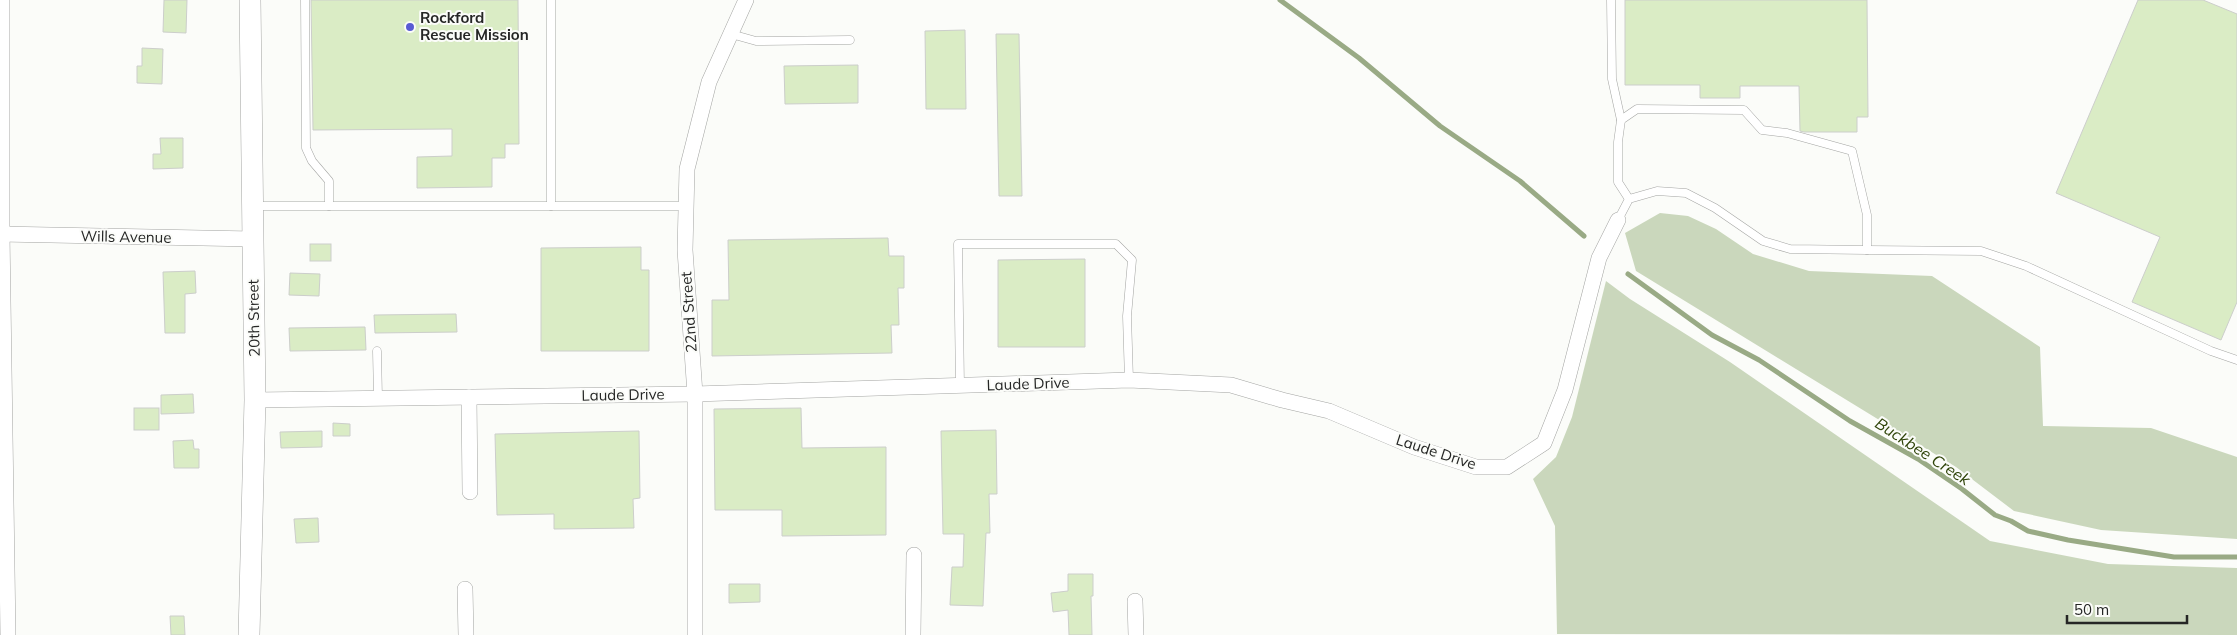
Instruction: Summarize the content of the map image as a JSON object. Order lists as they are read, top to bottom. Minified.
{"streets":{"street":["Wills Avenue","22nd Street","20th Street","Laude Drive"]},"crossings":[["Wills Avenue","20th Street"],["22nd Street","Laude Drive"],["20th Street","Laude Drive"]],"water":["Buckbee Creek"],"places":["Rockford Rescue Mission"],"scale_bar":"50 m"}
